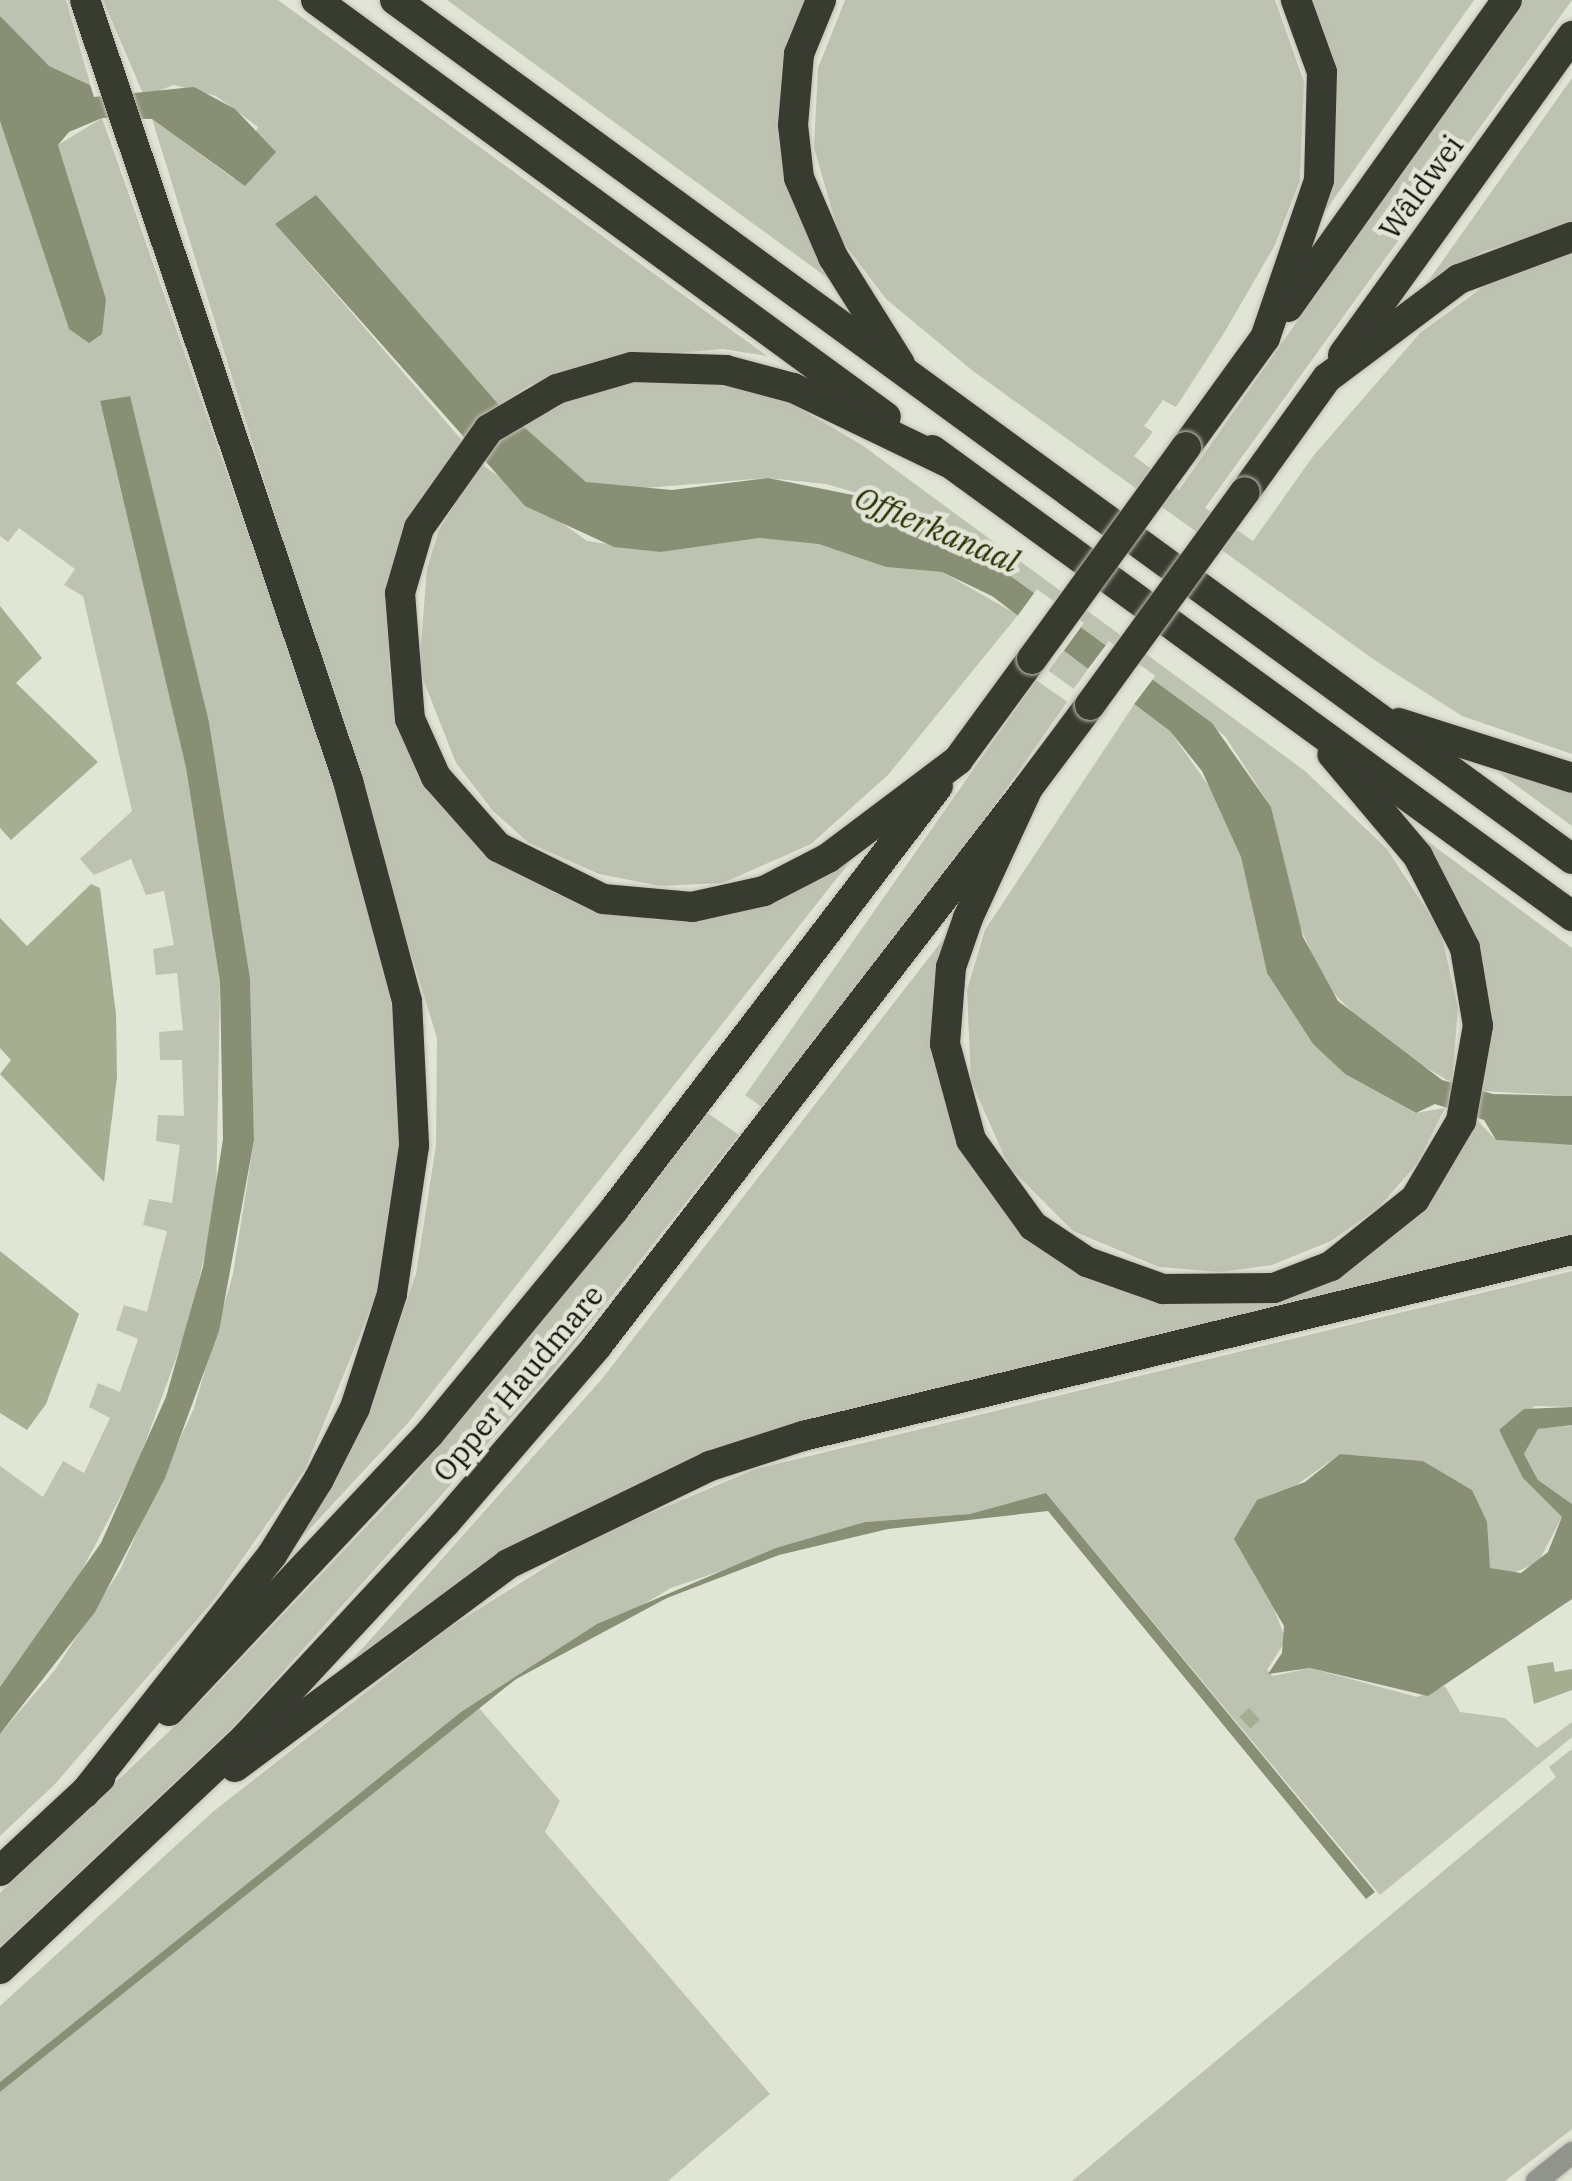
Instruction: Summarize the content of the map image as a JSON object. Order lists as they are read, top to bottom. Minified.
{"streets":{"highway":["Wâldwei","Opper Haudmare"]},"crossings":[["Wâldwei","Opper Haudmare"]],"water":["Offierkanaal"]}
